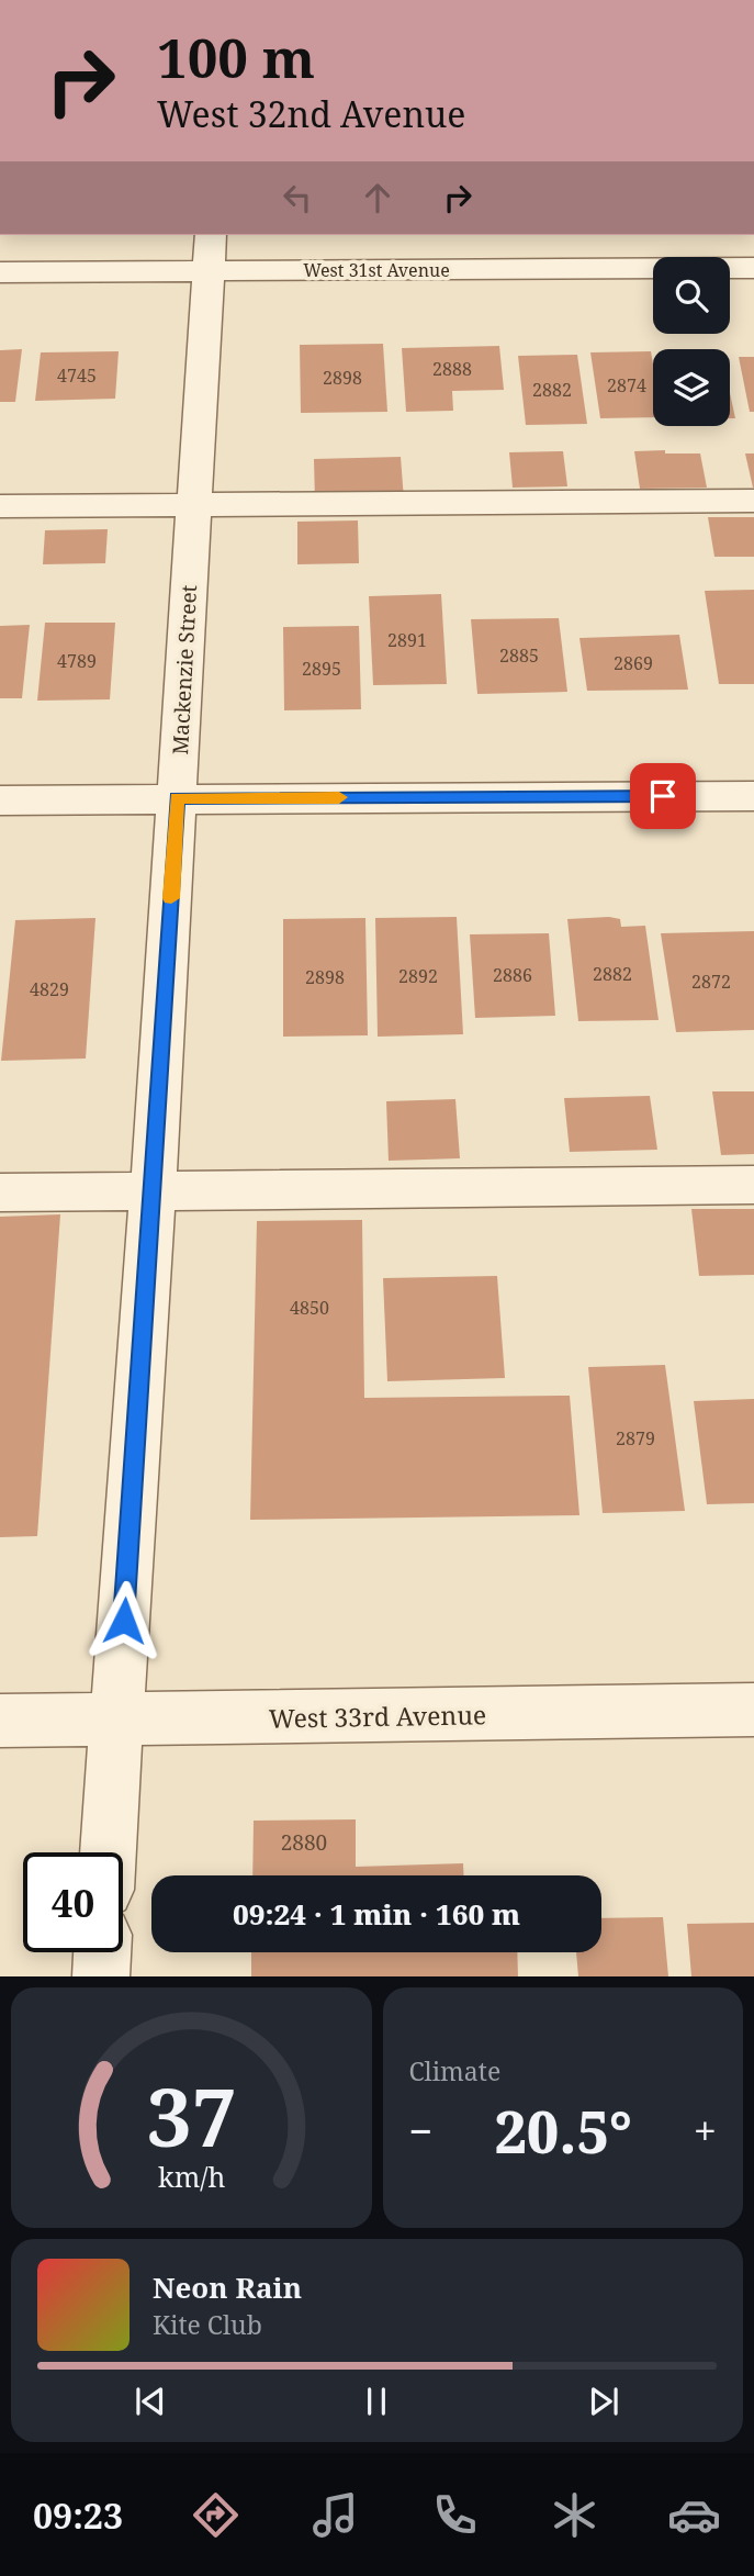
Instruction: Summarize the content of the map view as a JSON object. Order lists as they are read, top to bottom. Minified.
{"streets":{"street":["West 31st Avenue","Mackenzie Street","West 33rd Avenue"]},"crossings":[["West 31st Avenue","Mackenzie Street"],["Mackenzie Street","West 33rd Avenue"]],"house_numbers":["2888","4745","2898","2874","2882","2891","2885","4789","2869","2895","2882","2886","2892","2898","2872","4829","4850","2879","2880"],"page":{"turn":["100 m","West 32nd Avenue"],"limit":"40","trip":"09:24 · 1 min · 160 m","tile":"Climate","heat":["−","20.5°","+"],"song":["Neon Rain","Kite Club"],"tabs":"09:23","gauge":["37","km/h"]}}
